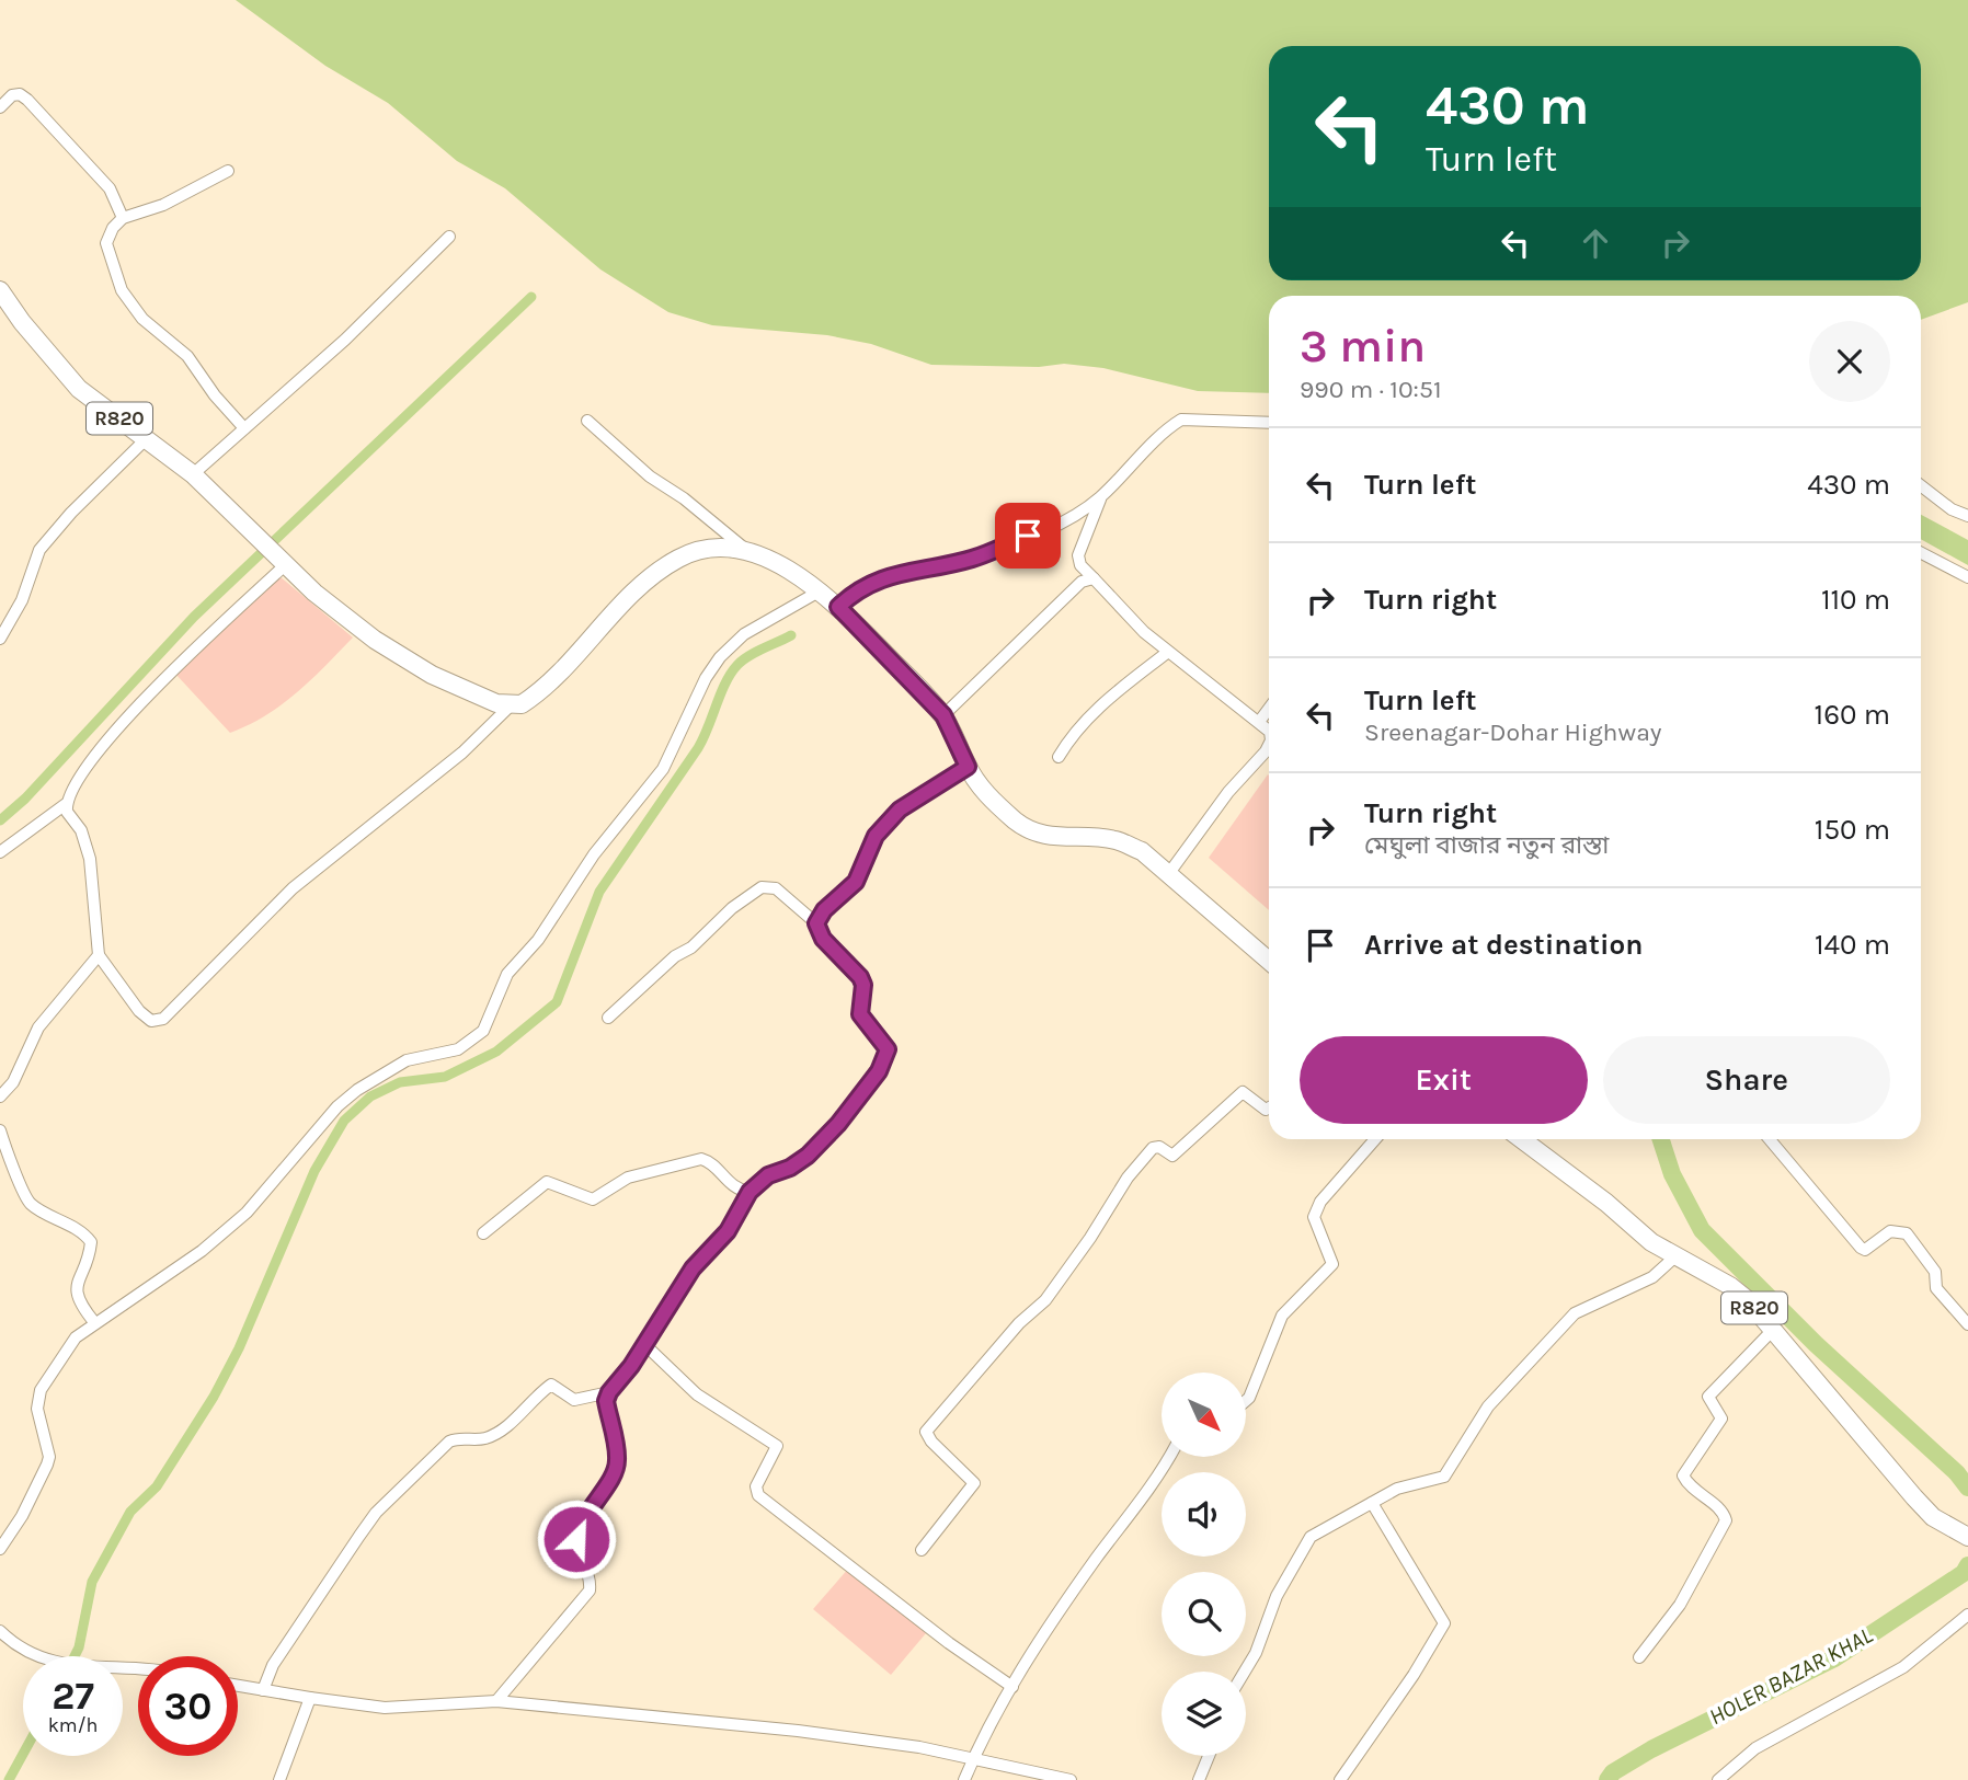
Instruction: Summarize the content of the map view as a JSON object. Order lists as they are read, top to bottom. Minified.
{"streets":{"main road":["R820"]},"water":["HOLER BAZAR KHAL"],"north":"bottom right","page":{"turn":["430 m","Turn left"],"heading":["3 min","990 m · 10:51"],"list":[{"name":"Turn left","value":"430 m"},{"name":"Turn right","value":"110 m"},{"name":"Turn left","note":"Sreenagar-Dohar Highway","value":"160 m"},{"name":"Turn right","note":"মেঘুলা বাজার নতুন রাস্তা","value":"150 m"},{"name":"Arrive at destination","value":"140 m"}],"buttons":["Exit","Share"],"speed":"27 km/h","limit":"30"}}
